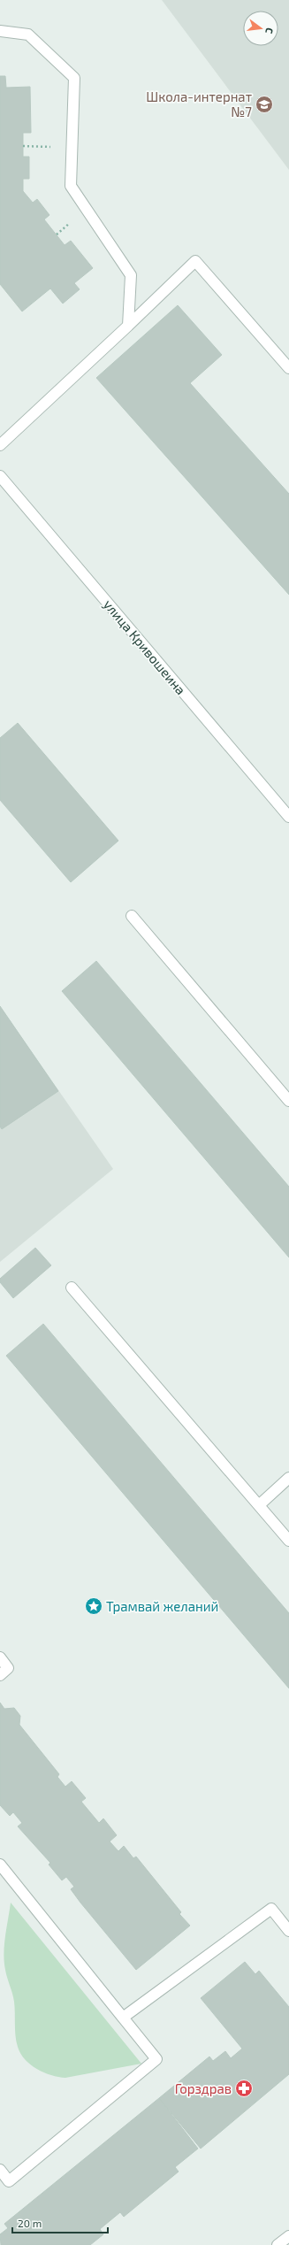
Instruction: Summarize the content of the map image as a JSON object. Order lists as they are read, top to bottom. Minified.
{"streets":{"street":["улица Кривошеина"]},"places":{"school or university":["Школа-интернат №7"],"place":["Трамвай желаний"],"pharmacy":["Горздрав"]},"scale_bar":"20 m","north":"right"}
